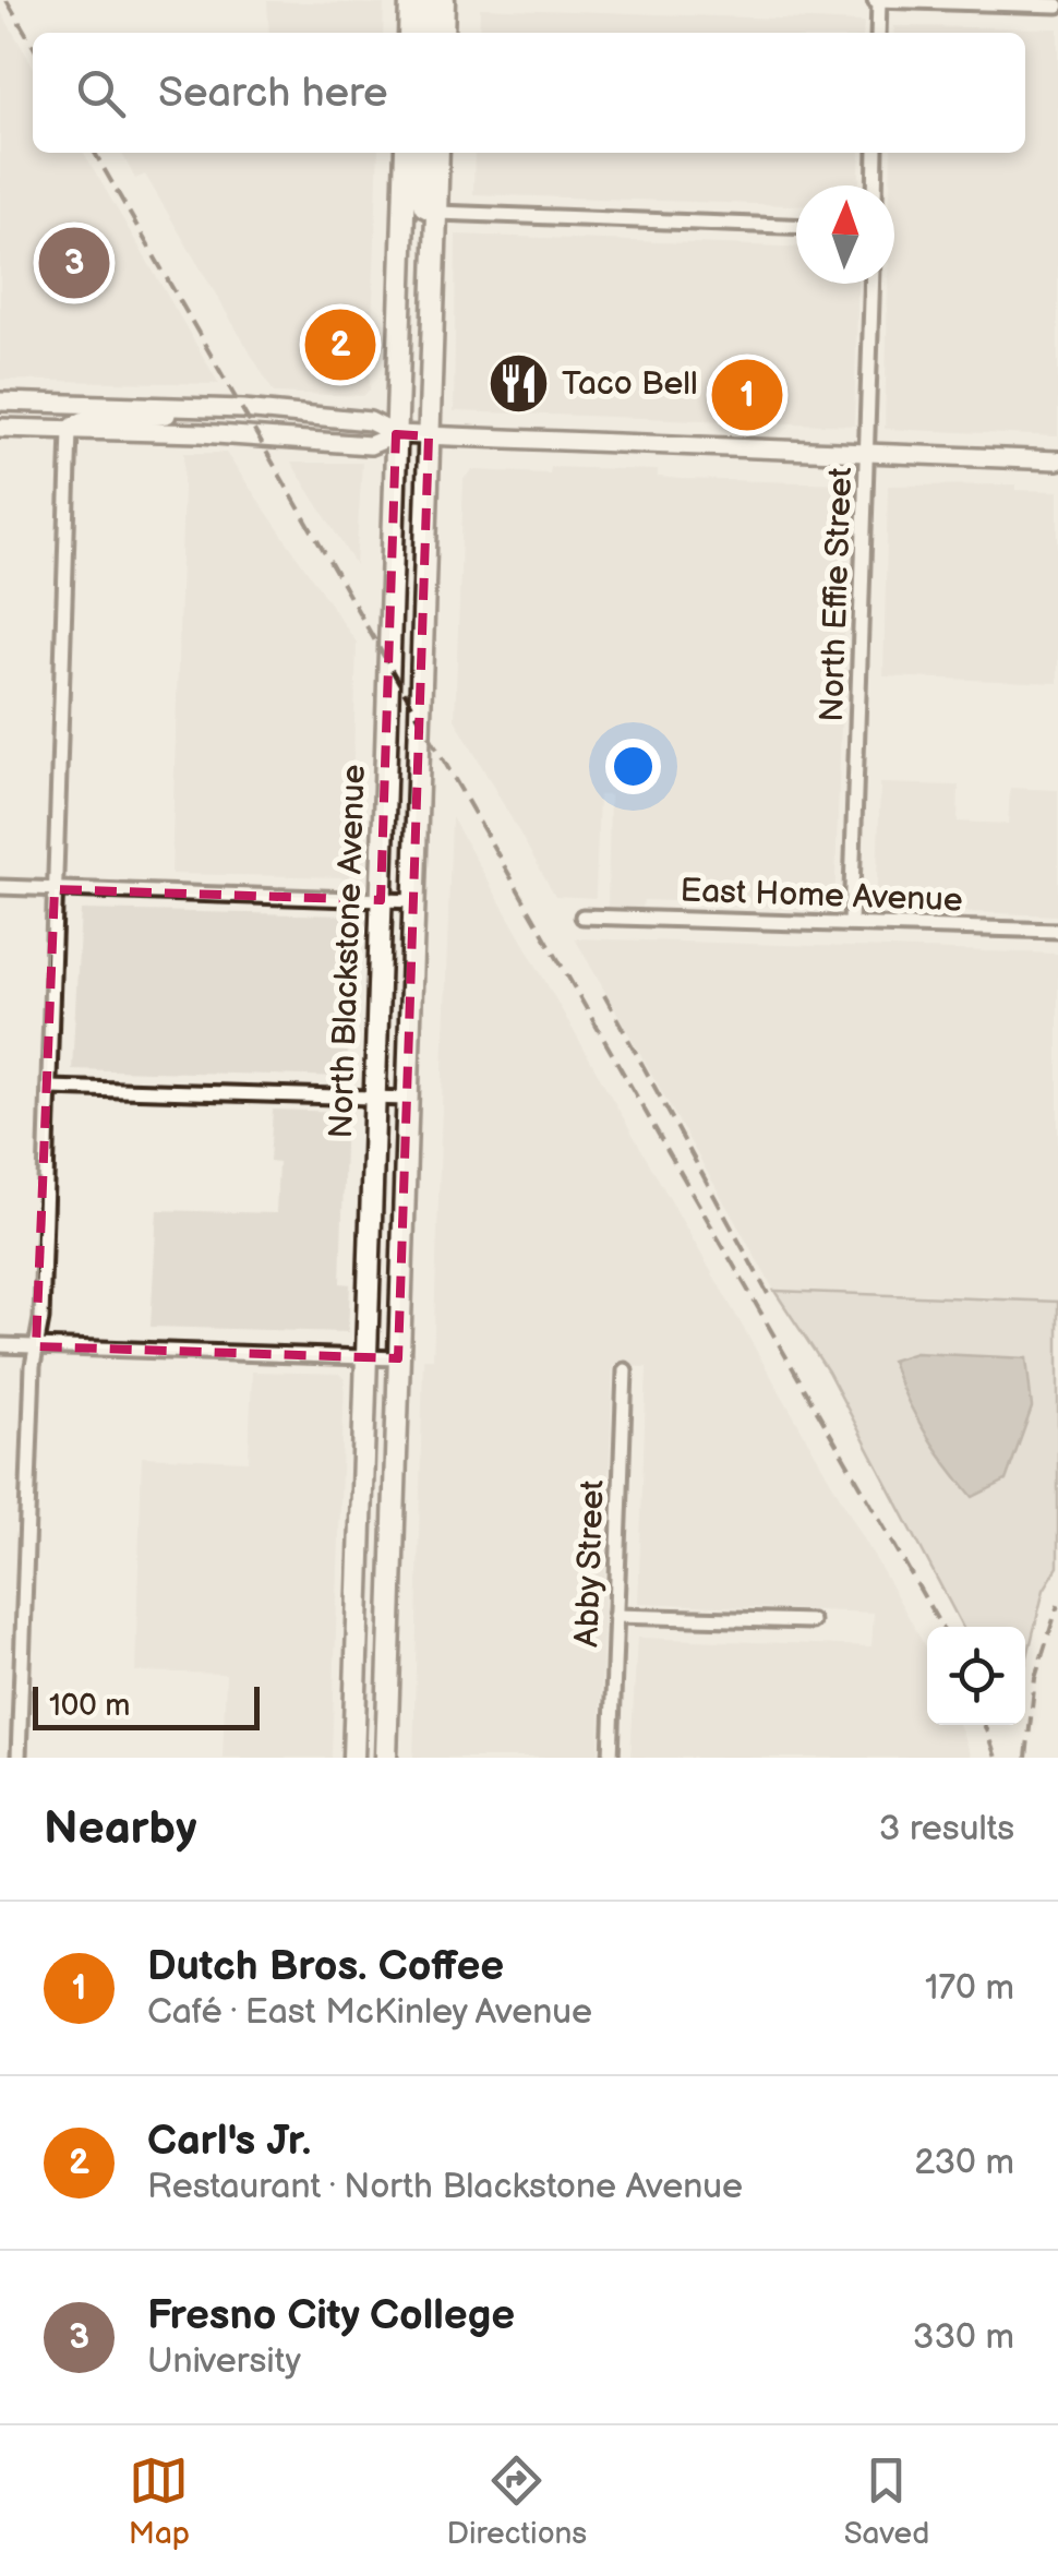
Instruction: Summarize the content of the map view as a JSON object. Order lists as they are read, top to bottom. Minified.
{"streets":{"main road":["North Blackstone Avenue"],"street":["North Effie Street","East Home Avenue","Abby Street"]},"crossings":[["North Effie Street","East Home Avenue"]],"places":{"restaurant":["Taco Bell"]},"scale_bar":"100 m","north":"top","page":{"search":"Search here","pins":["3","2","1"],"scale":"100 m","heading":["Nearby","3 results"],"list":[{"mark":"1","name":"Dutch Bros. Coffee","note":"Café · East McKinley Avenue","value":"170 m"},{"mark":"2","name":"Carl's Jr.","note":"Restaurant · North Blackstone Avenue","value":"230 m"},{"mark":"3","name":"Fresno City College","note":"University","value":"330 m"}],"nav":["Map","Directions","Saved"]}}
